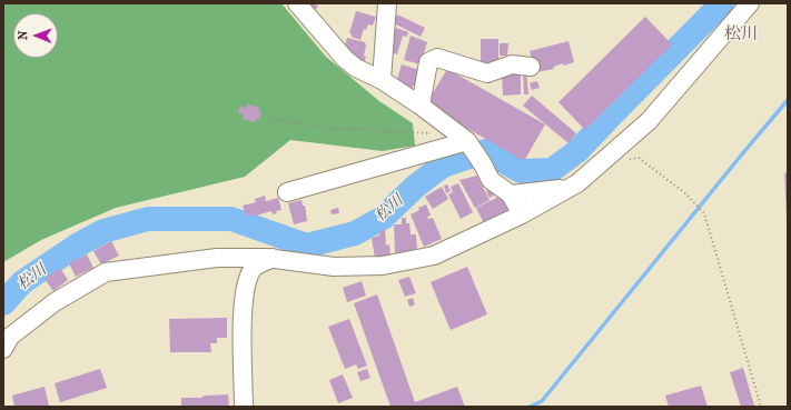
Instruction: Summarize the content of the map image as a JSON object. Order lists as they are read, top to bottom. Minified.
{"districts":["松川"],"water":["松川"],"north":"left"}
